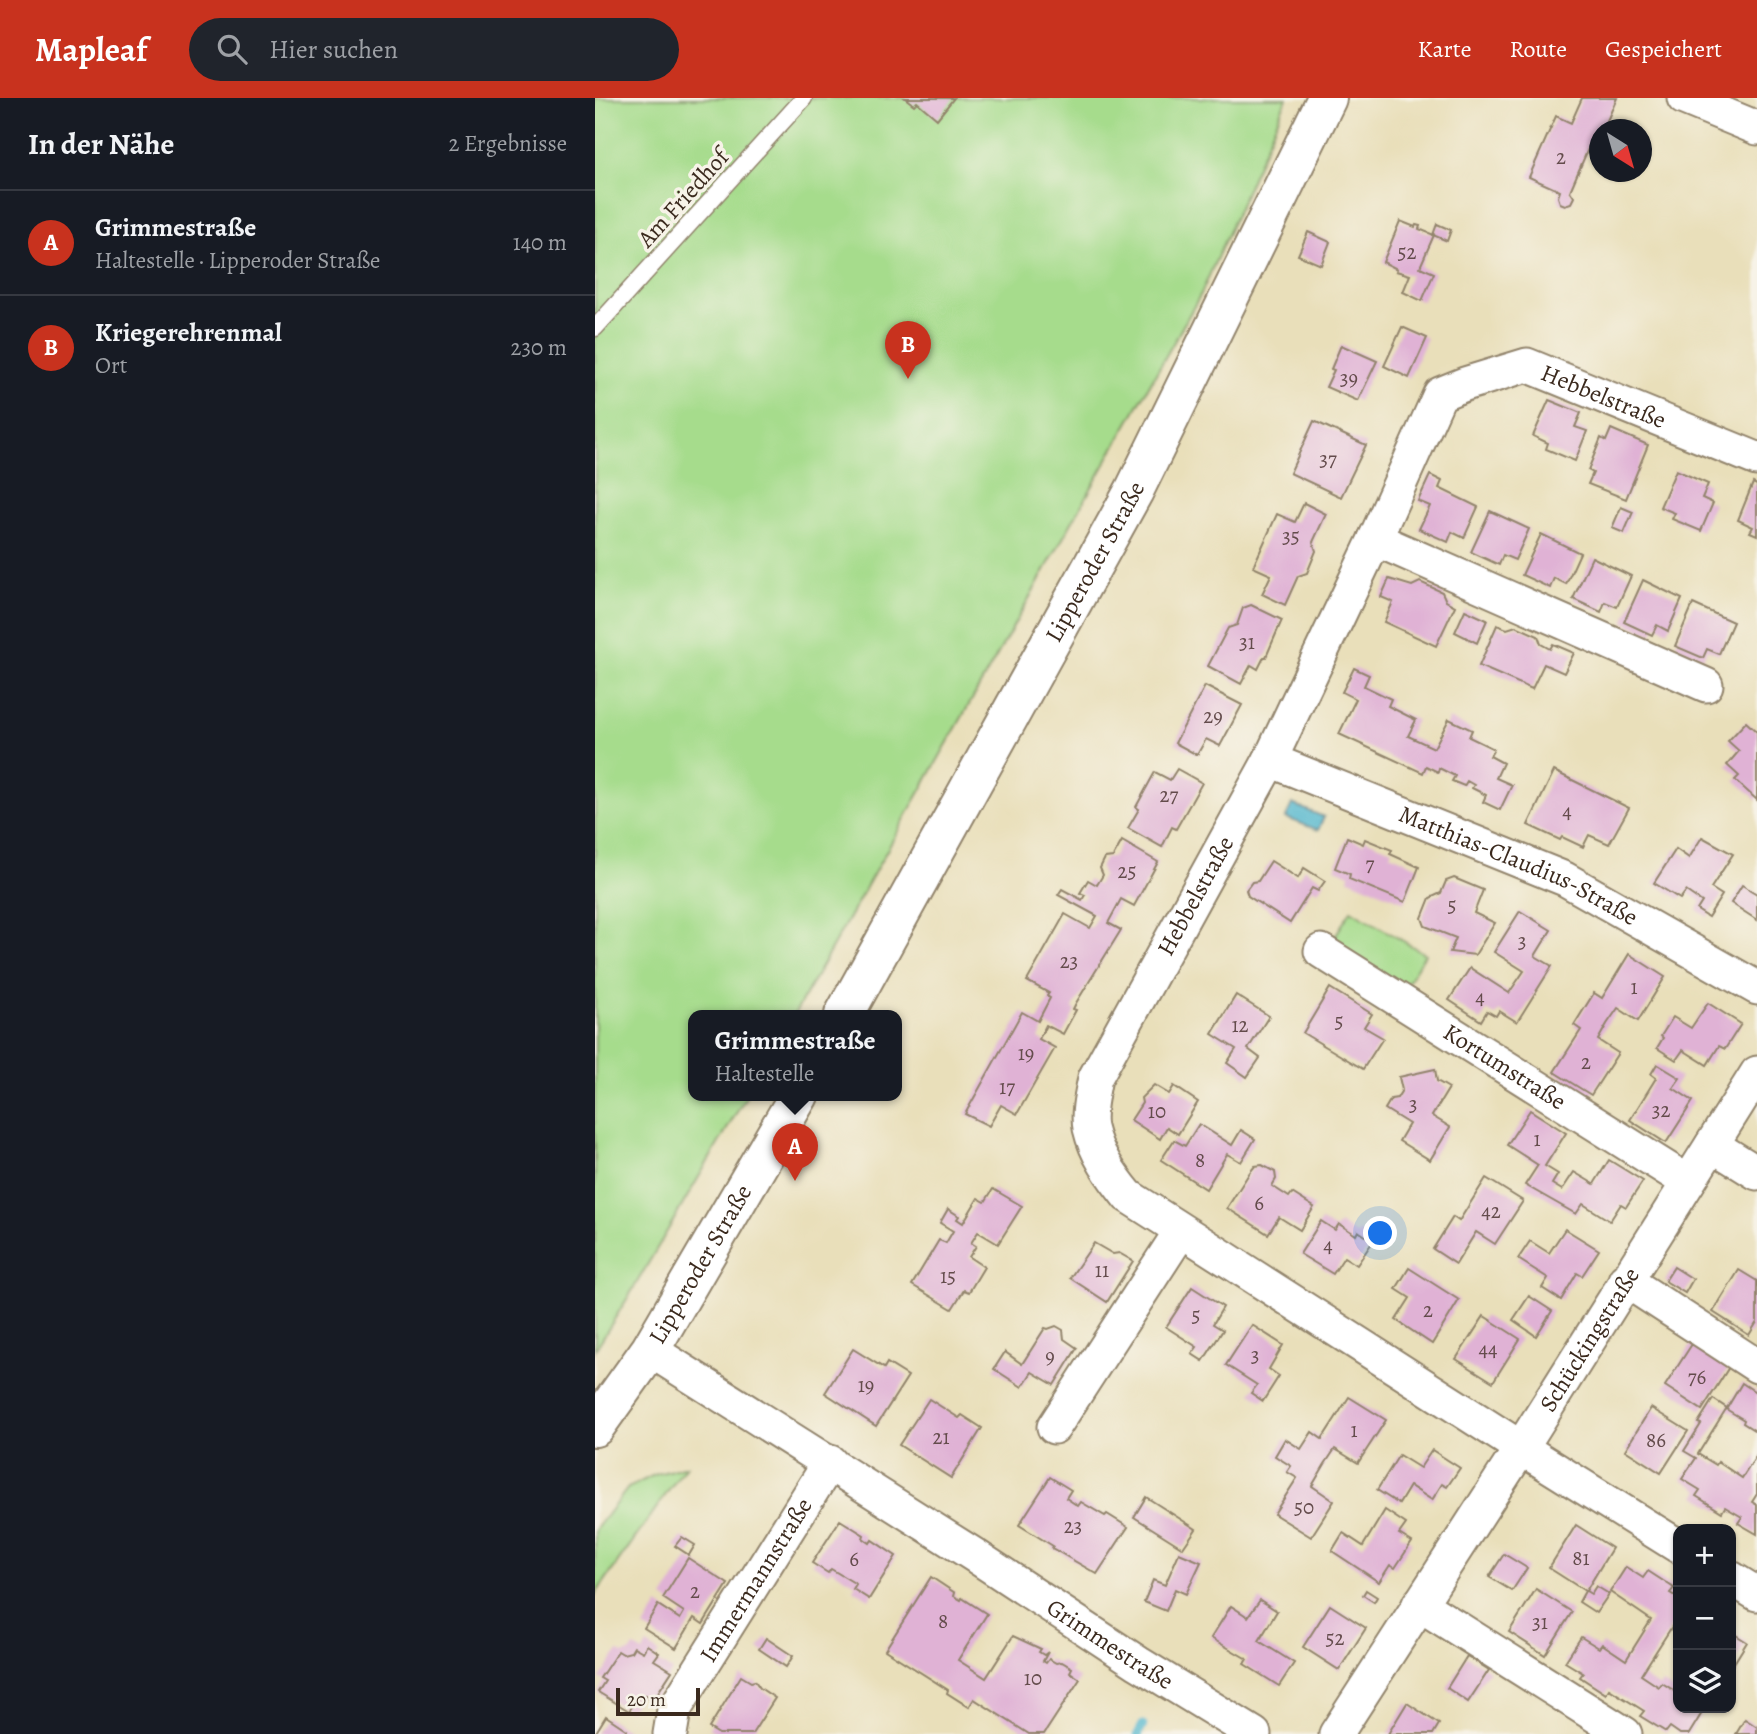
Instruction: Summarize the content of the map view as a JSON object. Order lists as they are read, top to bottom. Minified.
{"streets":{"main road":["Lipperoder Straße"],"street":["Hebbelstraße","Matthias-Claudius-Straße","Kortumstraße","Schückingstraße","Immermannstraße","Grimmestraße"],"lane":["Am Friedhof"]},"crossings":[["Hebbelstraße","Matthias-Claudius-Straße"],["Hebbelstraße","Schückingstraße"],["Lipperoder Straße","Grimmestraße"],["Kortumstraße","Schückingstraße"],["Immermannstraße","Grimmestraße"]],"house_numbers":["2","52","39","37","35","31","29","27","4","7","25","5","3","23","1","4","5","12","19","2","17","3","32","10","1","8","6","42","4","11","15","2","5","44","3","9","76","19","1","21","86","50","23","81","6","2","8","31","52","10"],"scale_bar":"20 m","north":"bottom right","page":{"header":"Mapleaf","search":"Hier suchen","nav":["Karte","Route","Gespeichert"],"heading":["In der Nähe","2 Ergebnisse"],"list":[{"mark":"A","name":"Grimmestraße","note":"Haltestelle · Lipperoder Straße","value":"140 m"},{"mark":"B","name":"Kriegerehrenmal","note":"Ort","value":"230 m"}],"pins":["B","A"],"popup":["Grimmestraße","Haltestelle"],"map_buttons":["+","−"],"scale":"20 m"}}
